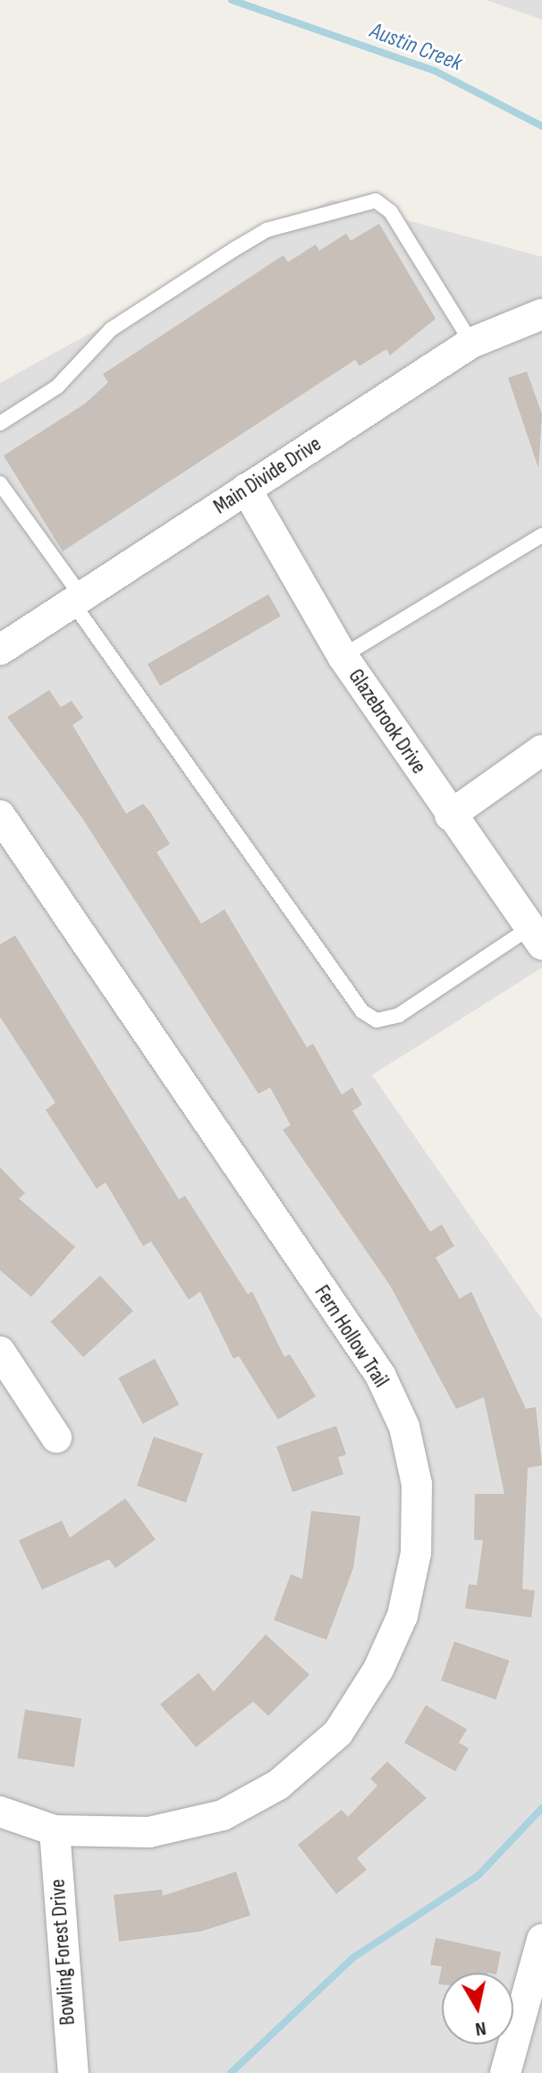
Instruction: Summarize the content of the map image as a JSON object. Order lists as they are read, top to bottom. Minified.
{"streets":{"street":["Main Divide Drive","Glazebrook Drive","Fern Hollow Trail","Bowling Forest Drive"]},"crossings":[["Main Divide Drive","Glazebrook Drive"],["Fern Hollow Trail","Bowling Forest Drive"]],"water":["Austin Creek"],"north":"bottom"}
